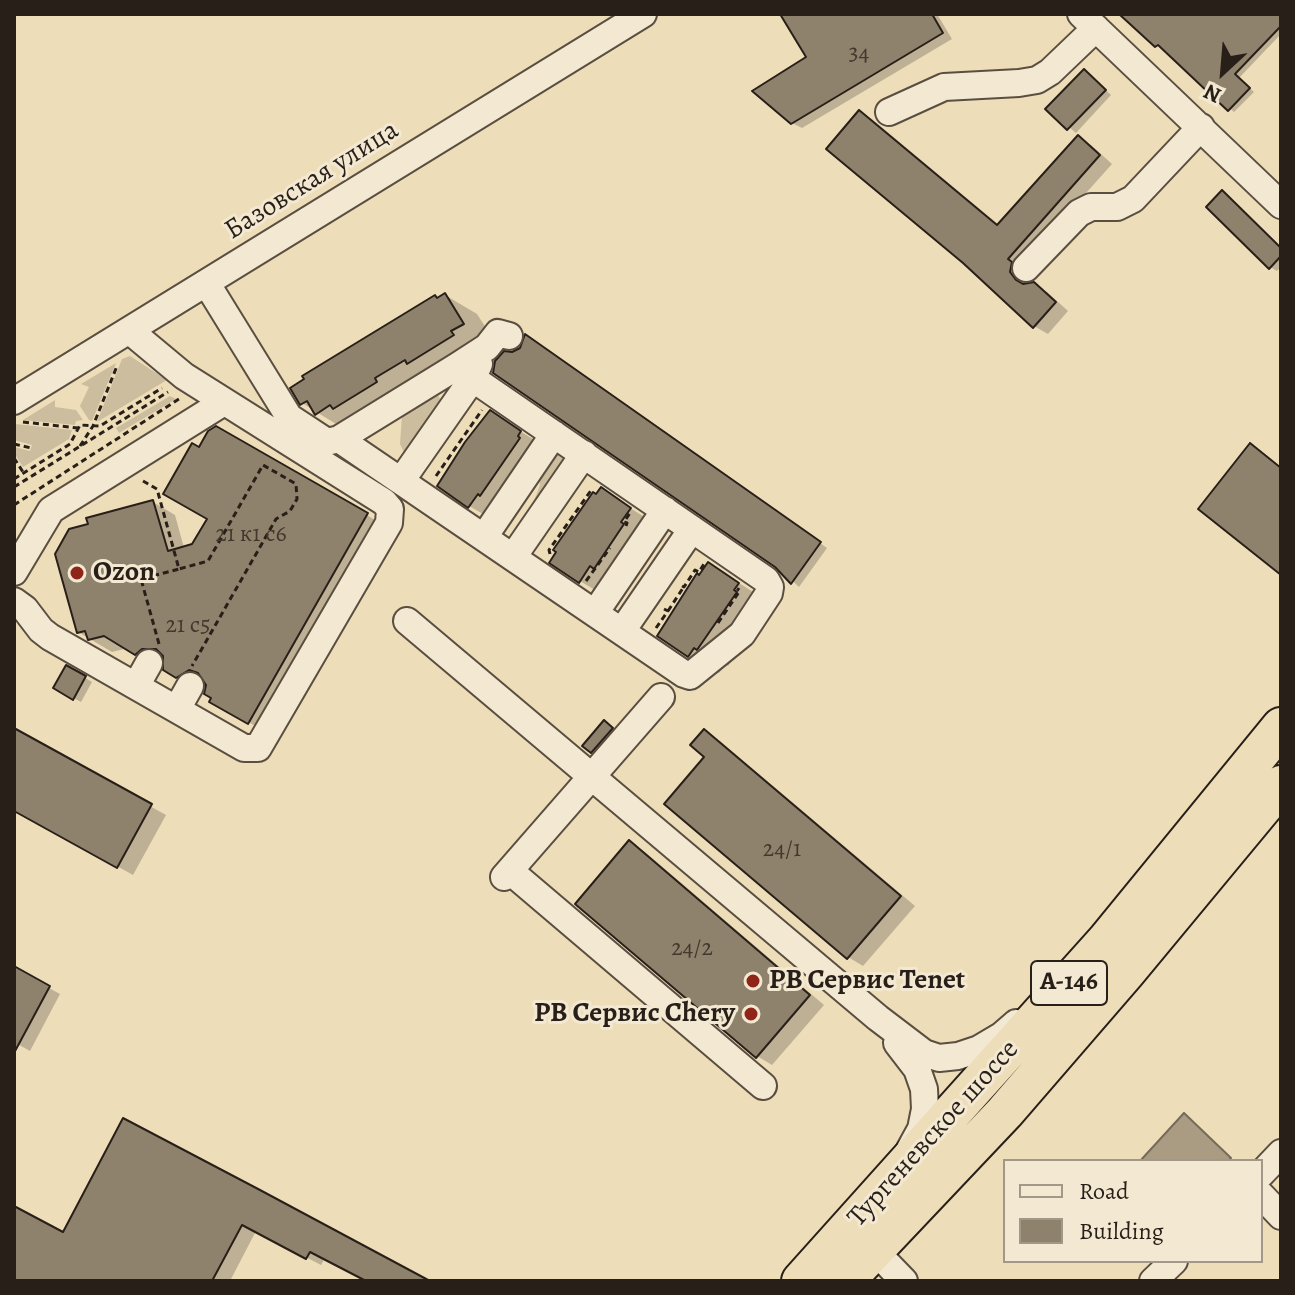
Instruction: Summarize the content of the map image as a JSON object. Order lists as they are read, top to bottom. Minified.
{"streets":{"highway":["А-146","Тургеневское шоссе"],"street":["Базовская улица"]},"places":["Ozon","PB Сервис Tenet","PB Сервис Chery"],"house_numbers":["34","21 к1 с6","21 с5","24/1","24/2"],"legend":["Road","Building"],"north":"bottom left"}
